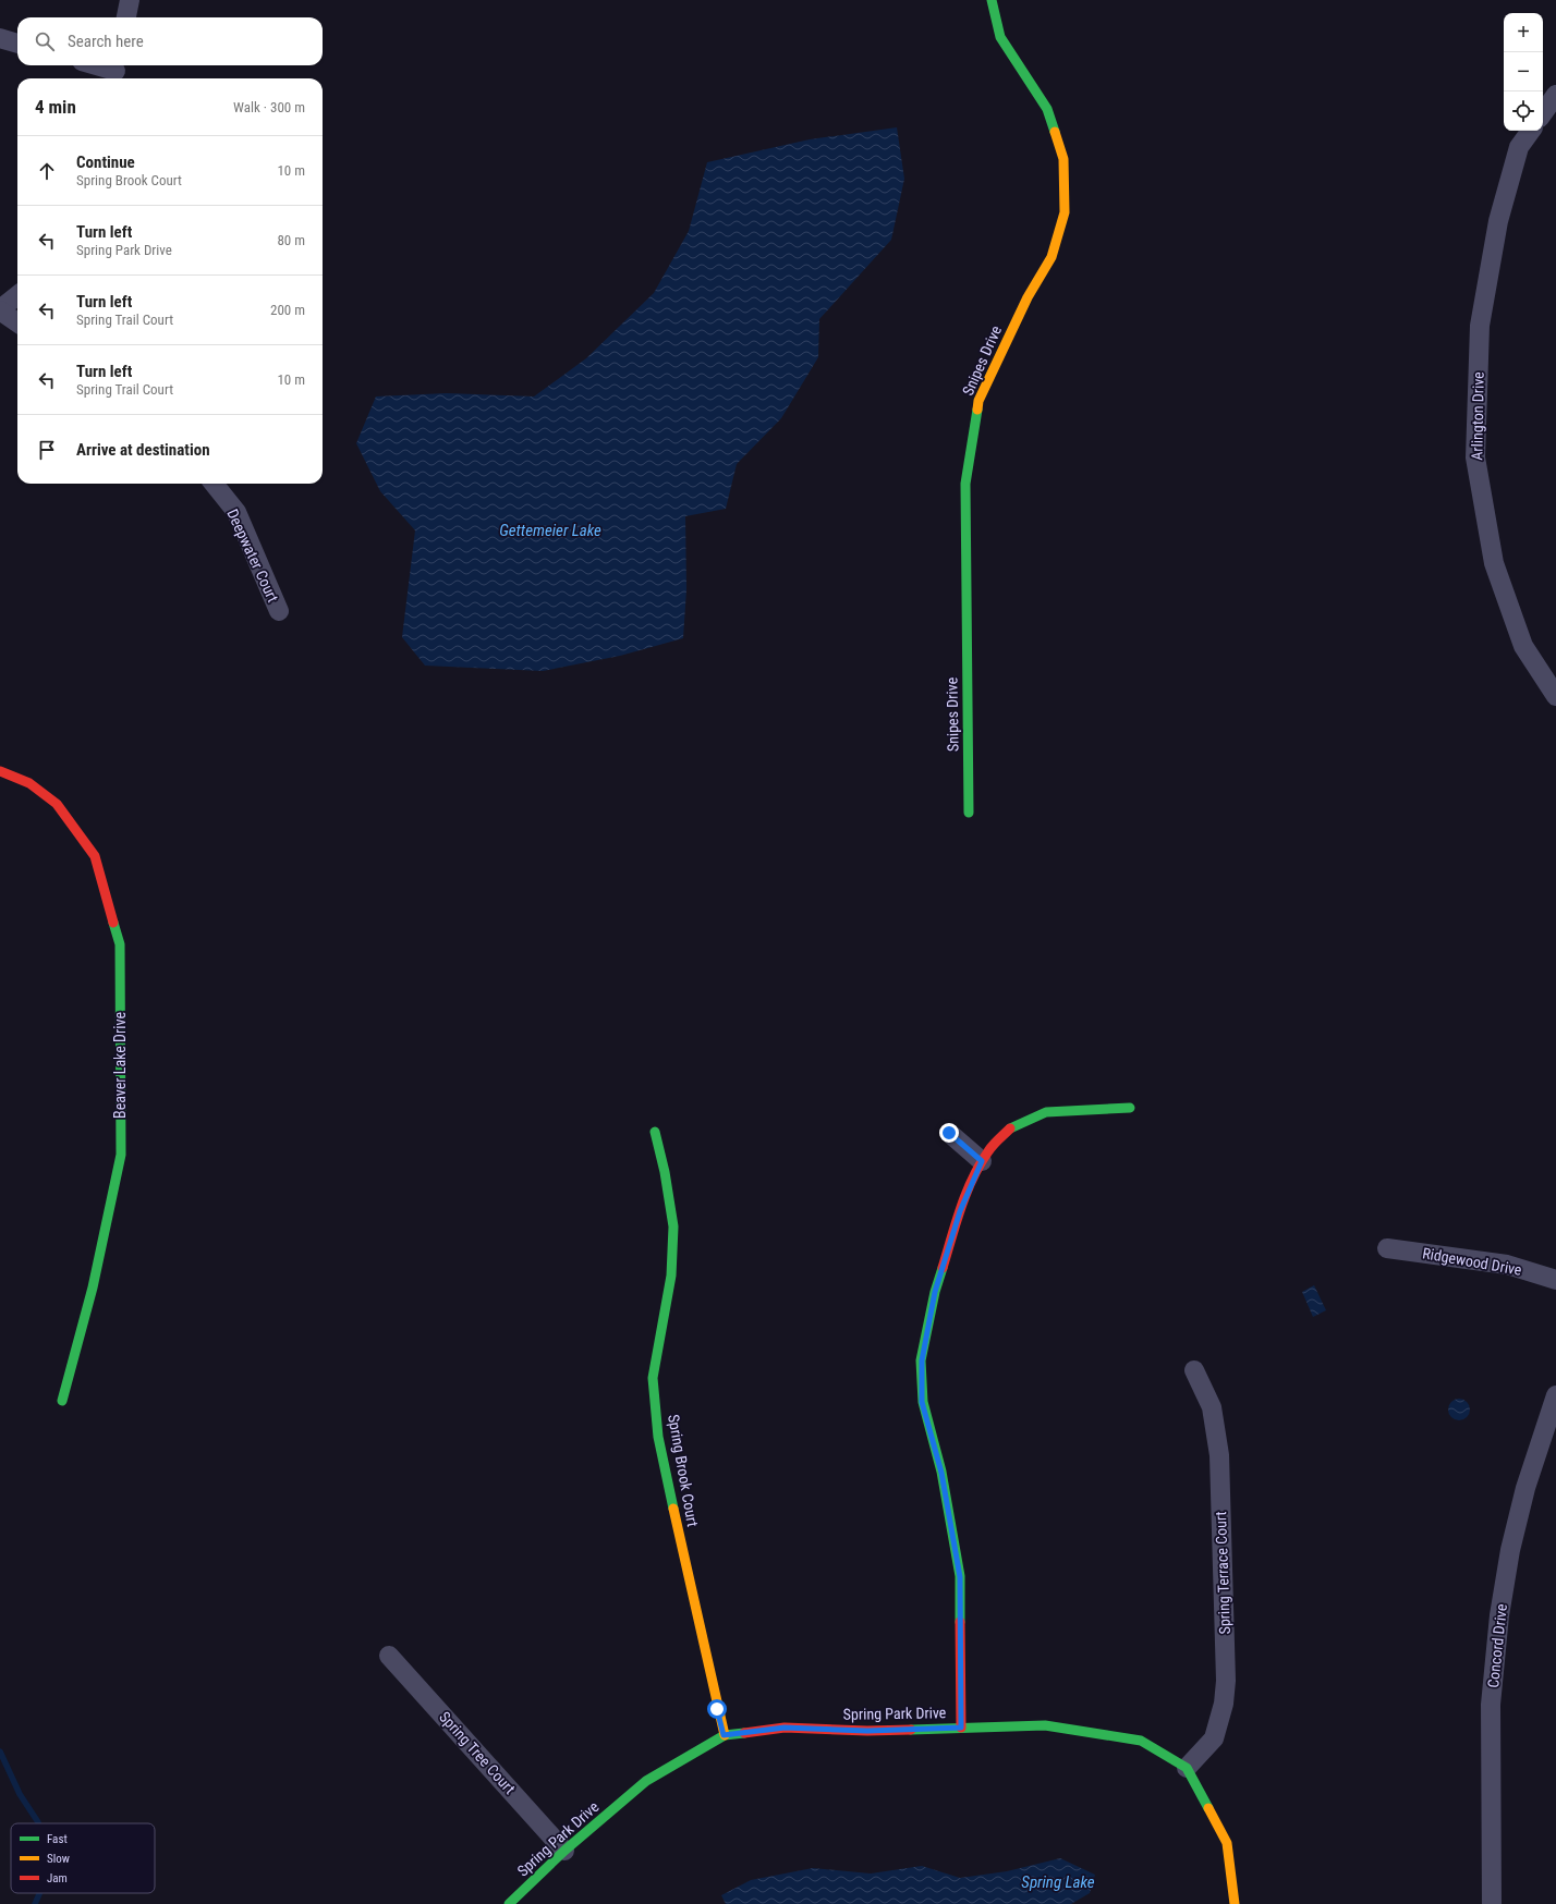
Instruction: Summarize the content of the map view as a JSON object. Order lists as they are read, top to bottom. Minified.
{"streets":{"street":["Snipes Drive","Arlington Drive","Deepwater Court","Beaver Lake Drive","Ridgewood Drive","Spring Brook Court","Spring Terrace Court","Concord Drive","Spring Park Drive","Spring Tree Court"]},"crossings":[["Spring Brook Court","Spring Park Drive"],["Spring Terrace Court","Spring Park Drive"],["Spring Park Drive","Spring Tree Court"]],"water":["Gettemeier Lake","Spring Lake"],"legend":["Fast","Slow","Jam"],"page":{"map_buttons":["+","−"],"search":"Search here","heading":["4 min","Walk · 300 m"],"list":[["Continue","Spring Brook Court","10 m"],["Turn left","Spring Park Drive","80 m"],["Turn left","Spring Trail Court","200 m"],["Turn left","Spring Trail Court","10 m"],"Arrive at destination"]}}
